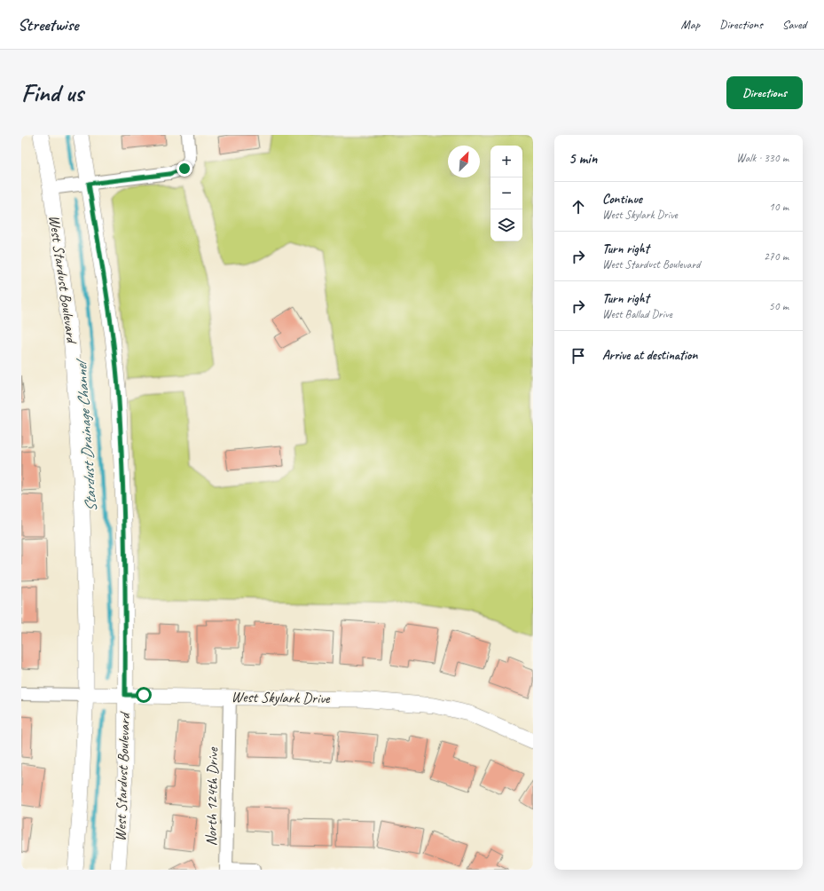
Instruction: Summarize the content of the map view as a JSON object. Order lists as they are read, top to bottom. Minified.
{"streets":{"street":["West Stardust Boulevard","West Skylark Drive","North 124th Drive"]},"crossings":[["West Stardust Boulevard","West Skylark Drive"],["West Skylark Drive","North 124th Drive"]],"water":["Stardust Drainage Channel"],"north":"top right","page":{"header":"Streetwise","nav":["Map","Directions","Saved"],"buttons":"Directions","title":"Find us","heading":["5 min","Walk · 330 m"],"map_buttons":["+","−"],"list":[["Continue","West Skylark Drive","10 m"],["Turn right","West Stardust Boulevard","270 m"],["Turn right","West Ballad Drive","50 m"],"Arrive at destination"]}}
